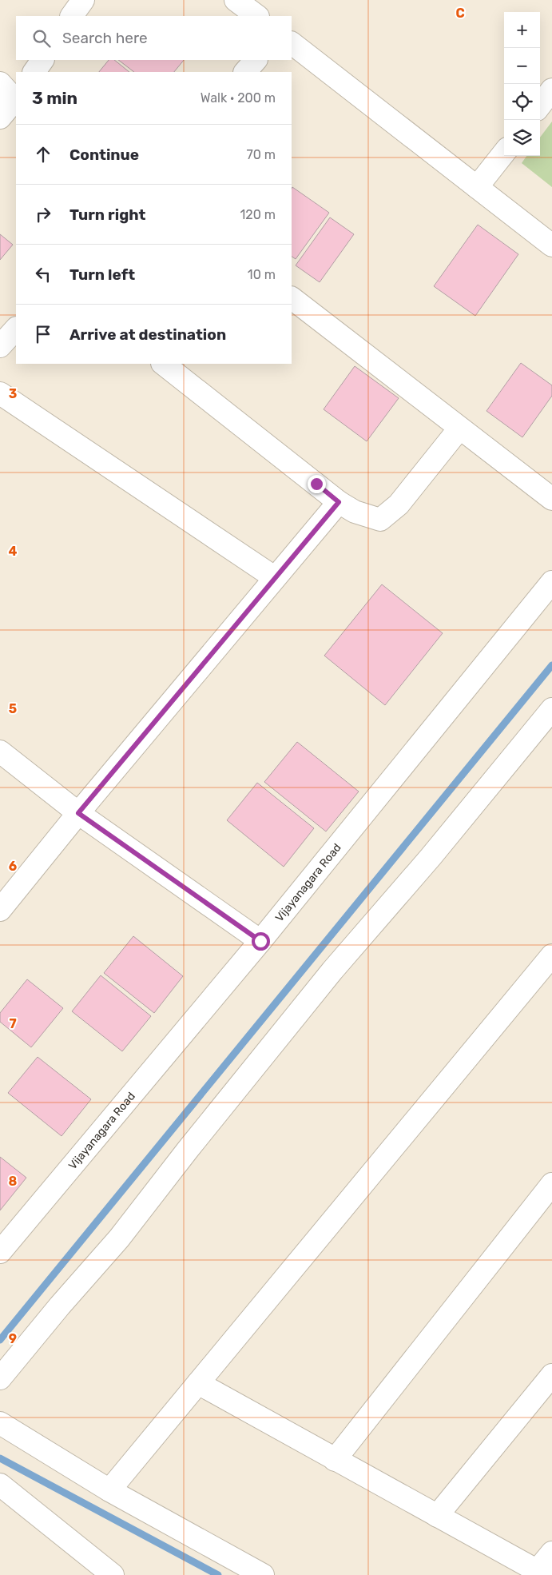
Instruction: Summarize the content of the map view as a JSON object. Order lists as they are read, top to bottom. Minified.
{"streets":{"street":["Vijayanagara Road"]},"page":{"map_buttons":["+","−"],"search":"Search here","heading":["3 min","Walk · 200 m"],"list":[["Continue","70 m"],["Turn right","120 m"],["Turn left","10 m"],"Arrive at destination"]},"grid":{"columns":["C"],"rows":["3","4","5","6","7","8","9"]}}
